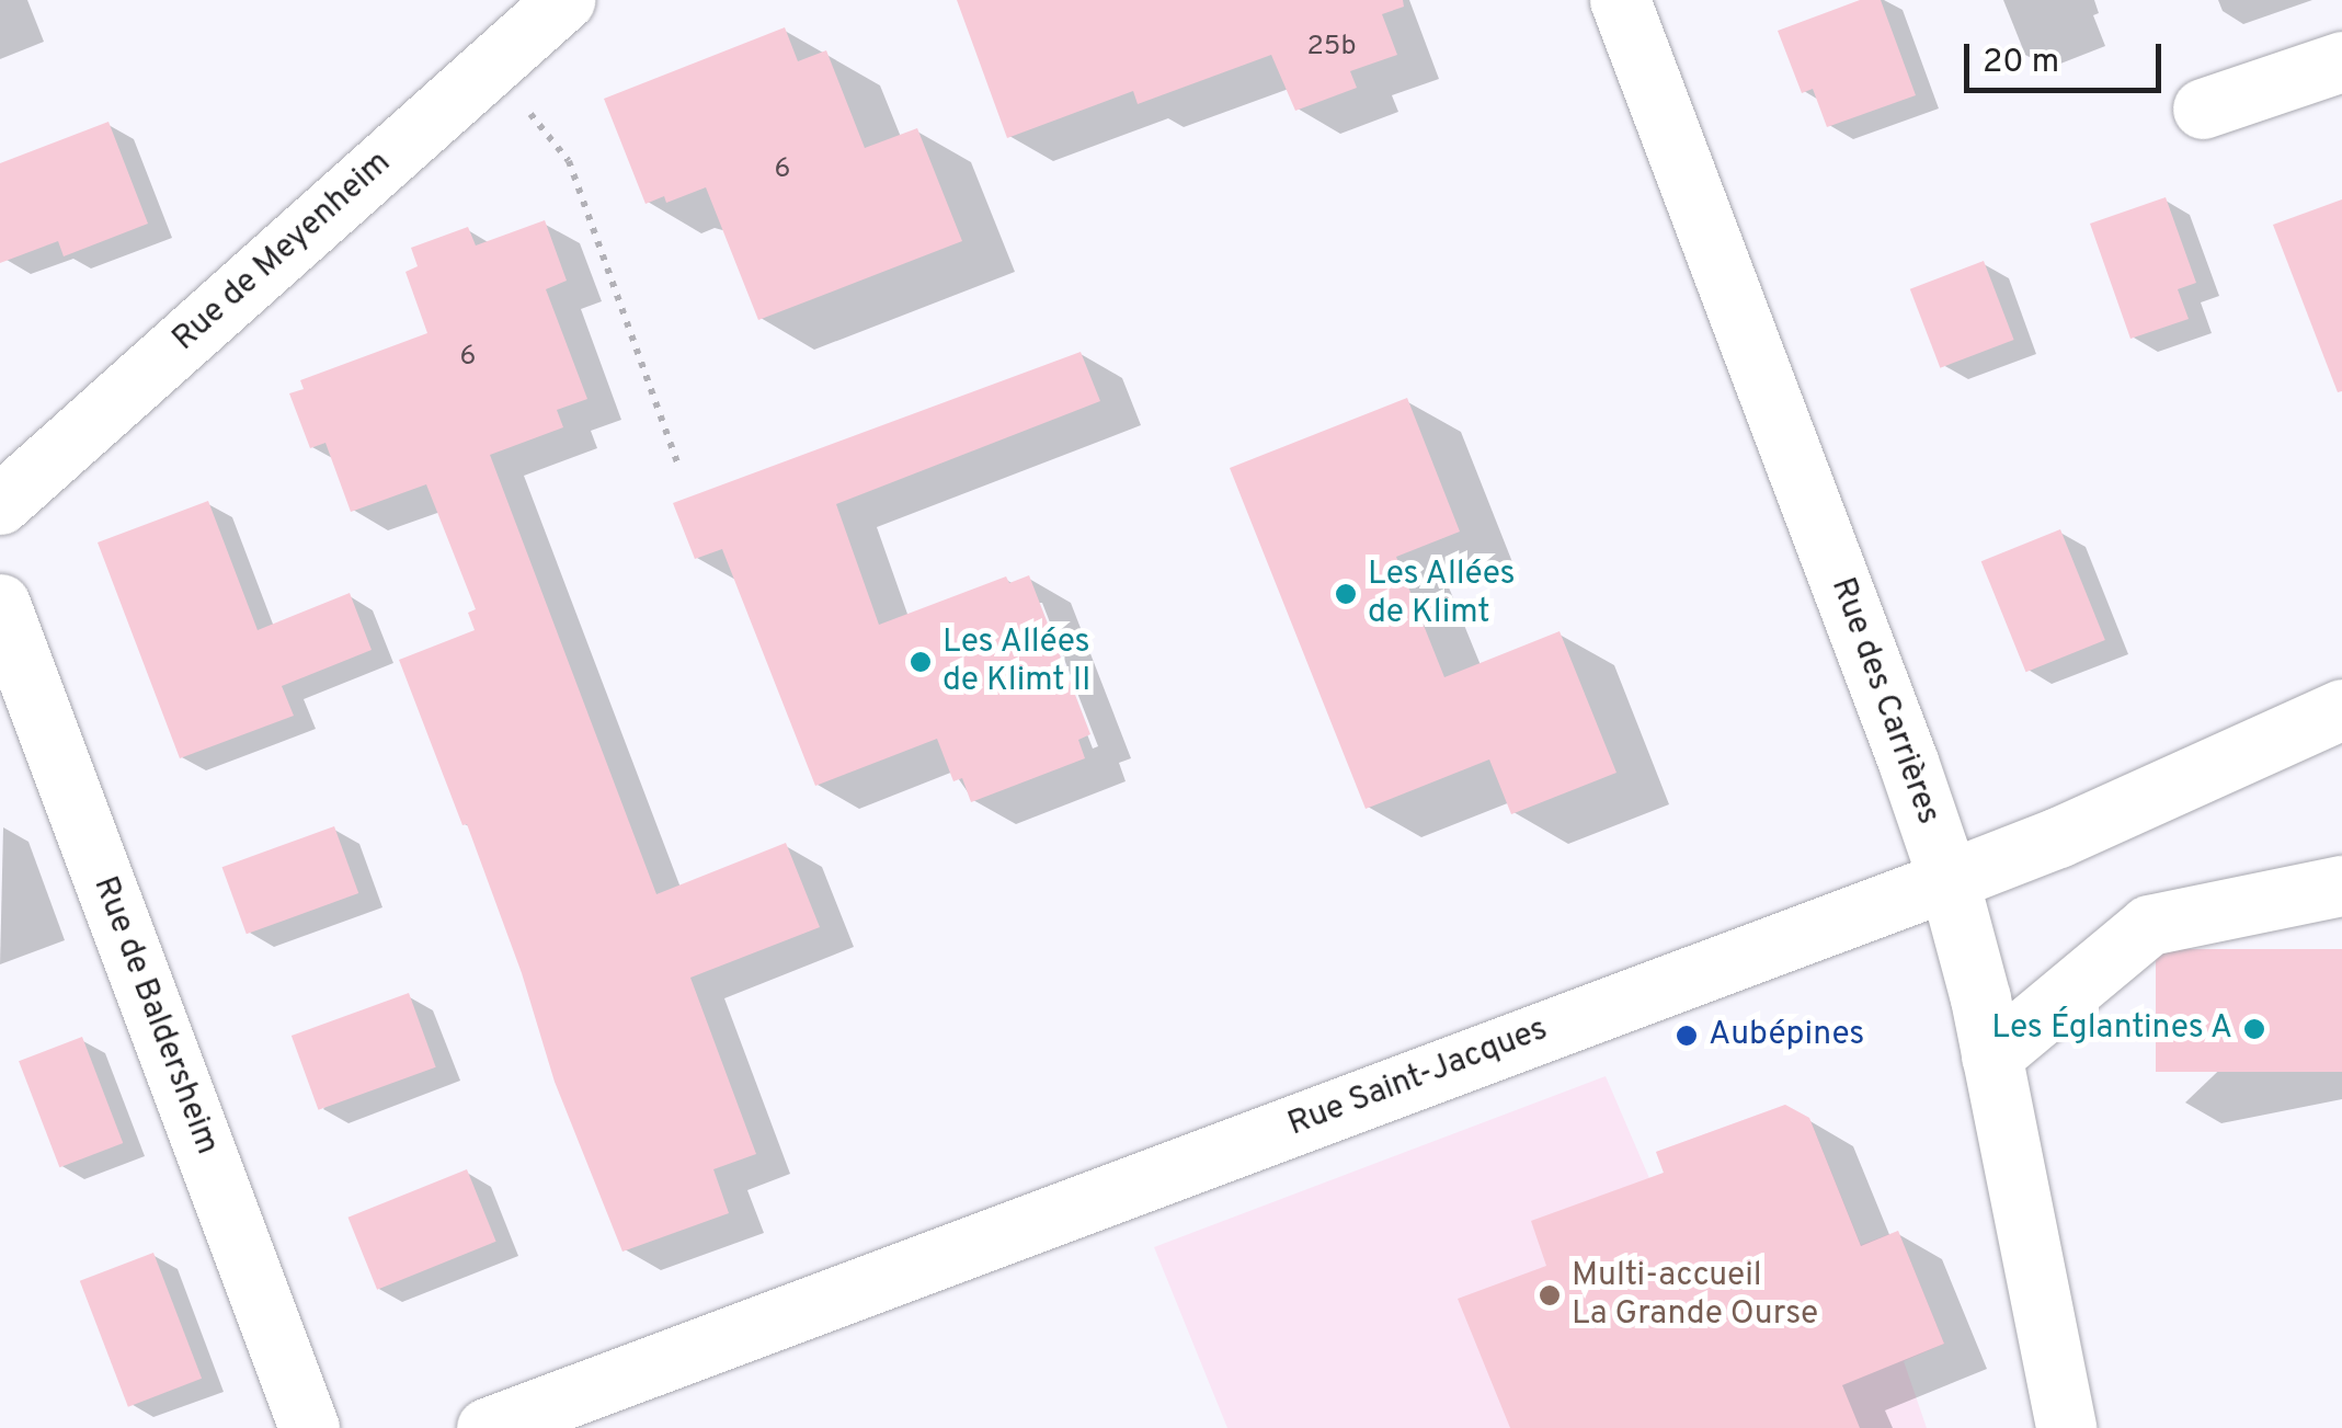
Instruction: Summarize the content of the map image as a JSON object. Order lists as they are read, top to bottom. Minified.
{"streets":{"street":["Rue de Meyenheim","Rue des Carrières","Rue de Baldersheim","Rue Saint-Jacques"]},"crossings":[["Rue des Carrières","Rue Saint-Jacques"]],"places":["Les Allées de Klimt","Les Allées de Klimt II","Les Églantines A","Aubépines","Multi-accueil La Grande Ourse"],"house_numbers":["25b","6","6"],"scale_bar":"20 m"}
